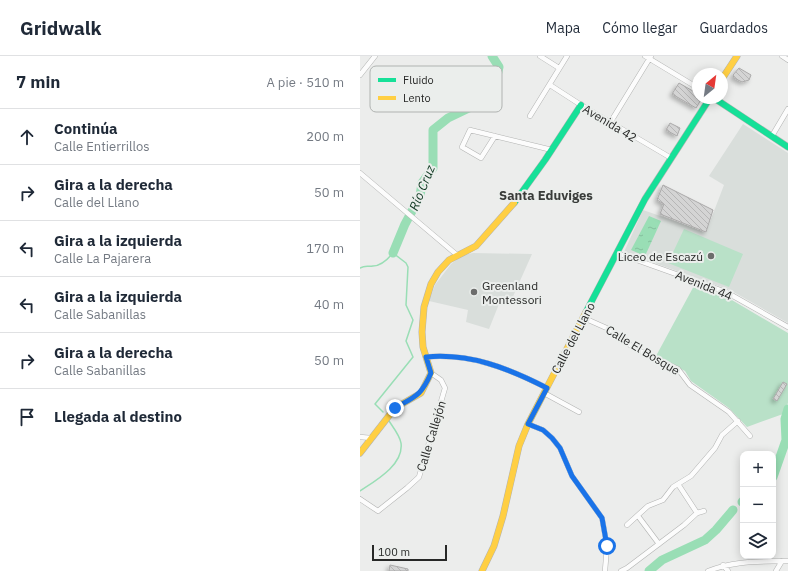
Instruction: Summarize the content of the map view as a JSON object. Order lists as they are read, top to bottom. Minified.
{"streets":{"main road":["Calle del Llano"],"street":["Avenida 42","Avenida 44","Calle El Bosque","Calle Callejón"]},"crossings":[["Avenida 42","Calle del Llano"],["Avenida 44","Calle del Llano"],["Calle del Llano","Calle El Bosque"]],"districts":["Santa Eduviges"],"water":["Río Cruz"],"places":["Liceo de Escazú","Greenland Montessori"],"legend":["Fluido","Lento"],"scale_bar":"100 m","north":"top right","page":{"header":"Gridwalk","nav":["Mapa","Cómo llegar","Guardados"],"heading":["7 min","A pie · 510 m"],"list":[["Continúa","Calle Entierrillos","200 m"],["Gira a la derecha","Calle del Llano","50 m"],["Gira a la izquierda","Calle La Pajarera","170 m"],["Gira a la izquierda","Calle Sabanillas","40 m"],["Gira a la derecha","Calle Sabanillas","50 m"],"Llegada al destino"],"map_buttons":["+","−"],"scale":"100 m"}}
